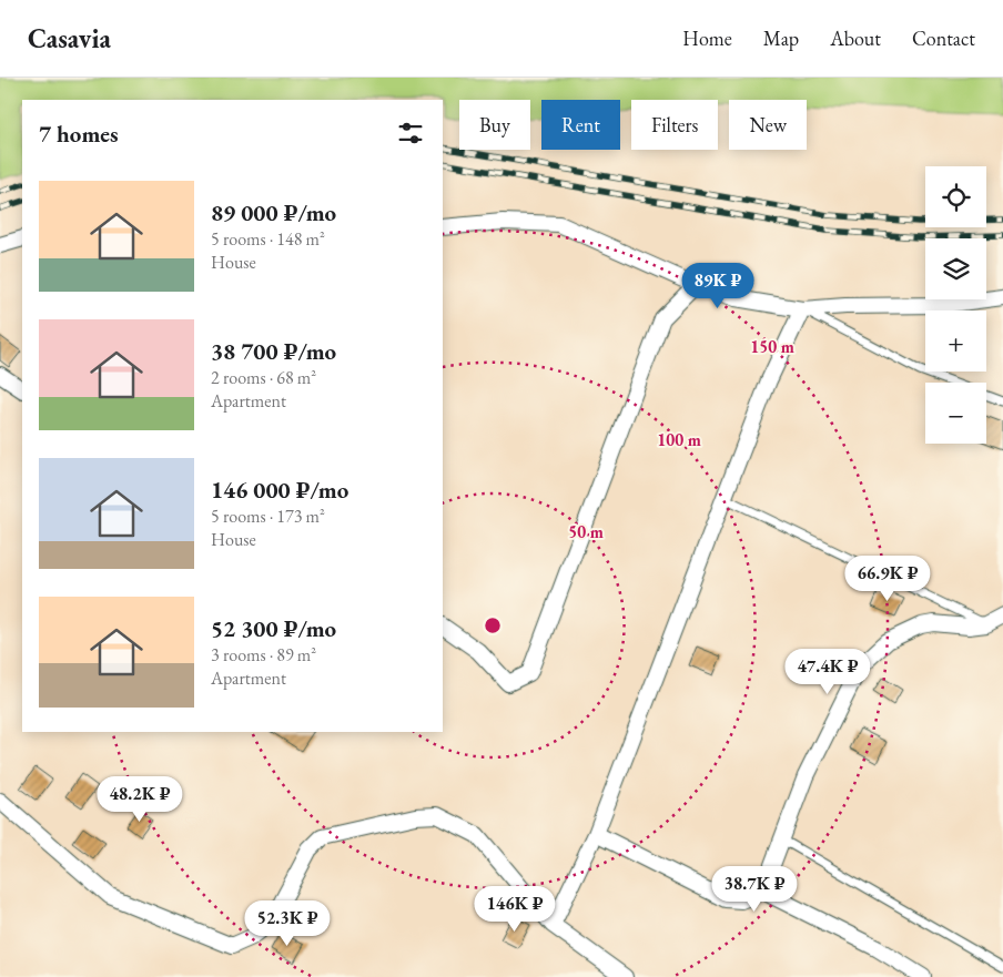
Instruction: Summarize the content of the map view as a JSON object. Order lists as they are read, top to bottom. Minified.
{"page":{"header":"Casavia","nav":["Home","Map","About","Contact"],"chip":["Buy","Rent","Filters","New"],"heading":"7 homes","map_buttons":["+","−"],"list":[{"name":"89 000 ₽/mo","note":"5 rooms · 148 m² · House"},{"name":"38 700 ₽/mo","note":"2 rooms · 68 m² · Apartment"},{"name":"146 000 ₽/mo","note":"5 rooms · 173 m² · House"},{"name":"52 300 ₽/mo","note":"3 rooms · 89 m² · Apartment"}],"price":["89K ₽","66.9K ₽","47.4K ₽","48.2K ₽","38.7K ₽","146K ₽","52.3K ₽"]},"rings":["150 m","100 m","50 m"]}
